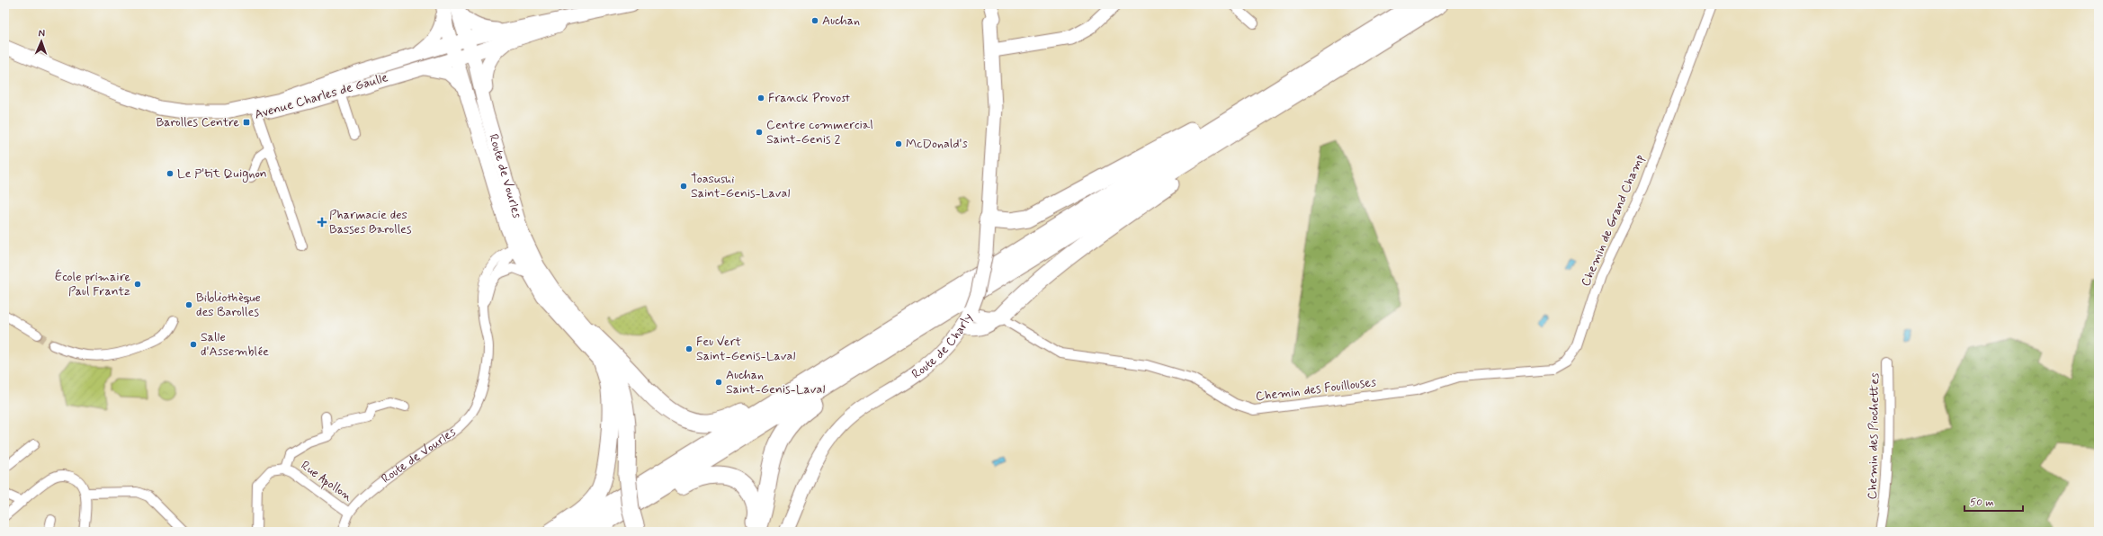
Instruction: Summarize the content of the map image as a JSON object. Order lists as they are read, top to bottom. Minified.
{"streets":{"street":["Avenue Charles de Gaulle","Route de Vourles","Chemin de Grand Champ","Route de Charly","Chemin des Fouillouses","Chemin des Piochettes","Rue Apollon"]},"crossings":[["Avenue Charles de Gaulle","Route de Vourles"],["Route de Vourles","Rue Apollon"],["Chemin de Grand Champ","Chemin des Fouillouses"]],"places":{"other":["Auchan","Franck Provost","Centre commercial Saint-Genis 2","McDonald's","Le P'tit Quignon","Toasushi Saint-Genis-Laval","École primaire Paul Frantz","Bibliothèque des Barolles","Salle d'Assemblée","Feu Vert Saint-Genis-Laval","Auchan Saint-Genis-Laval"],"transit":["Barolles Centre"],"health":["Pharmacie des Basses Barolles"]},"scale_bar":"50 m","north":"top"}
